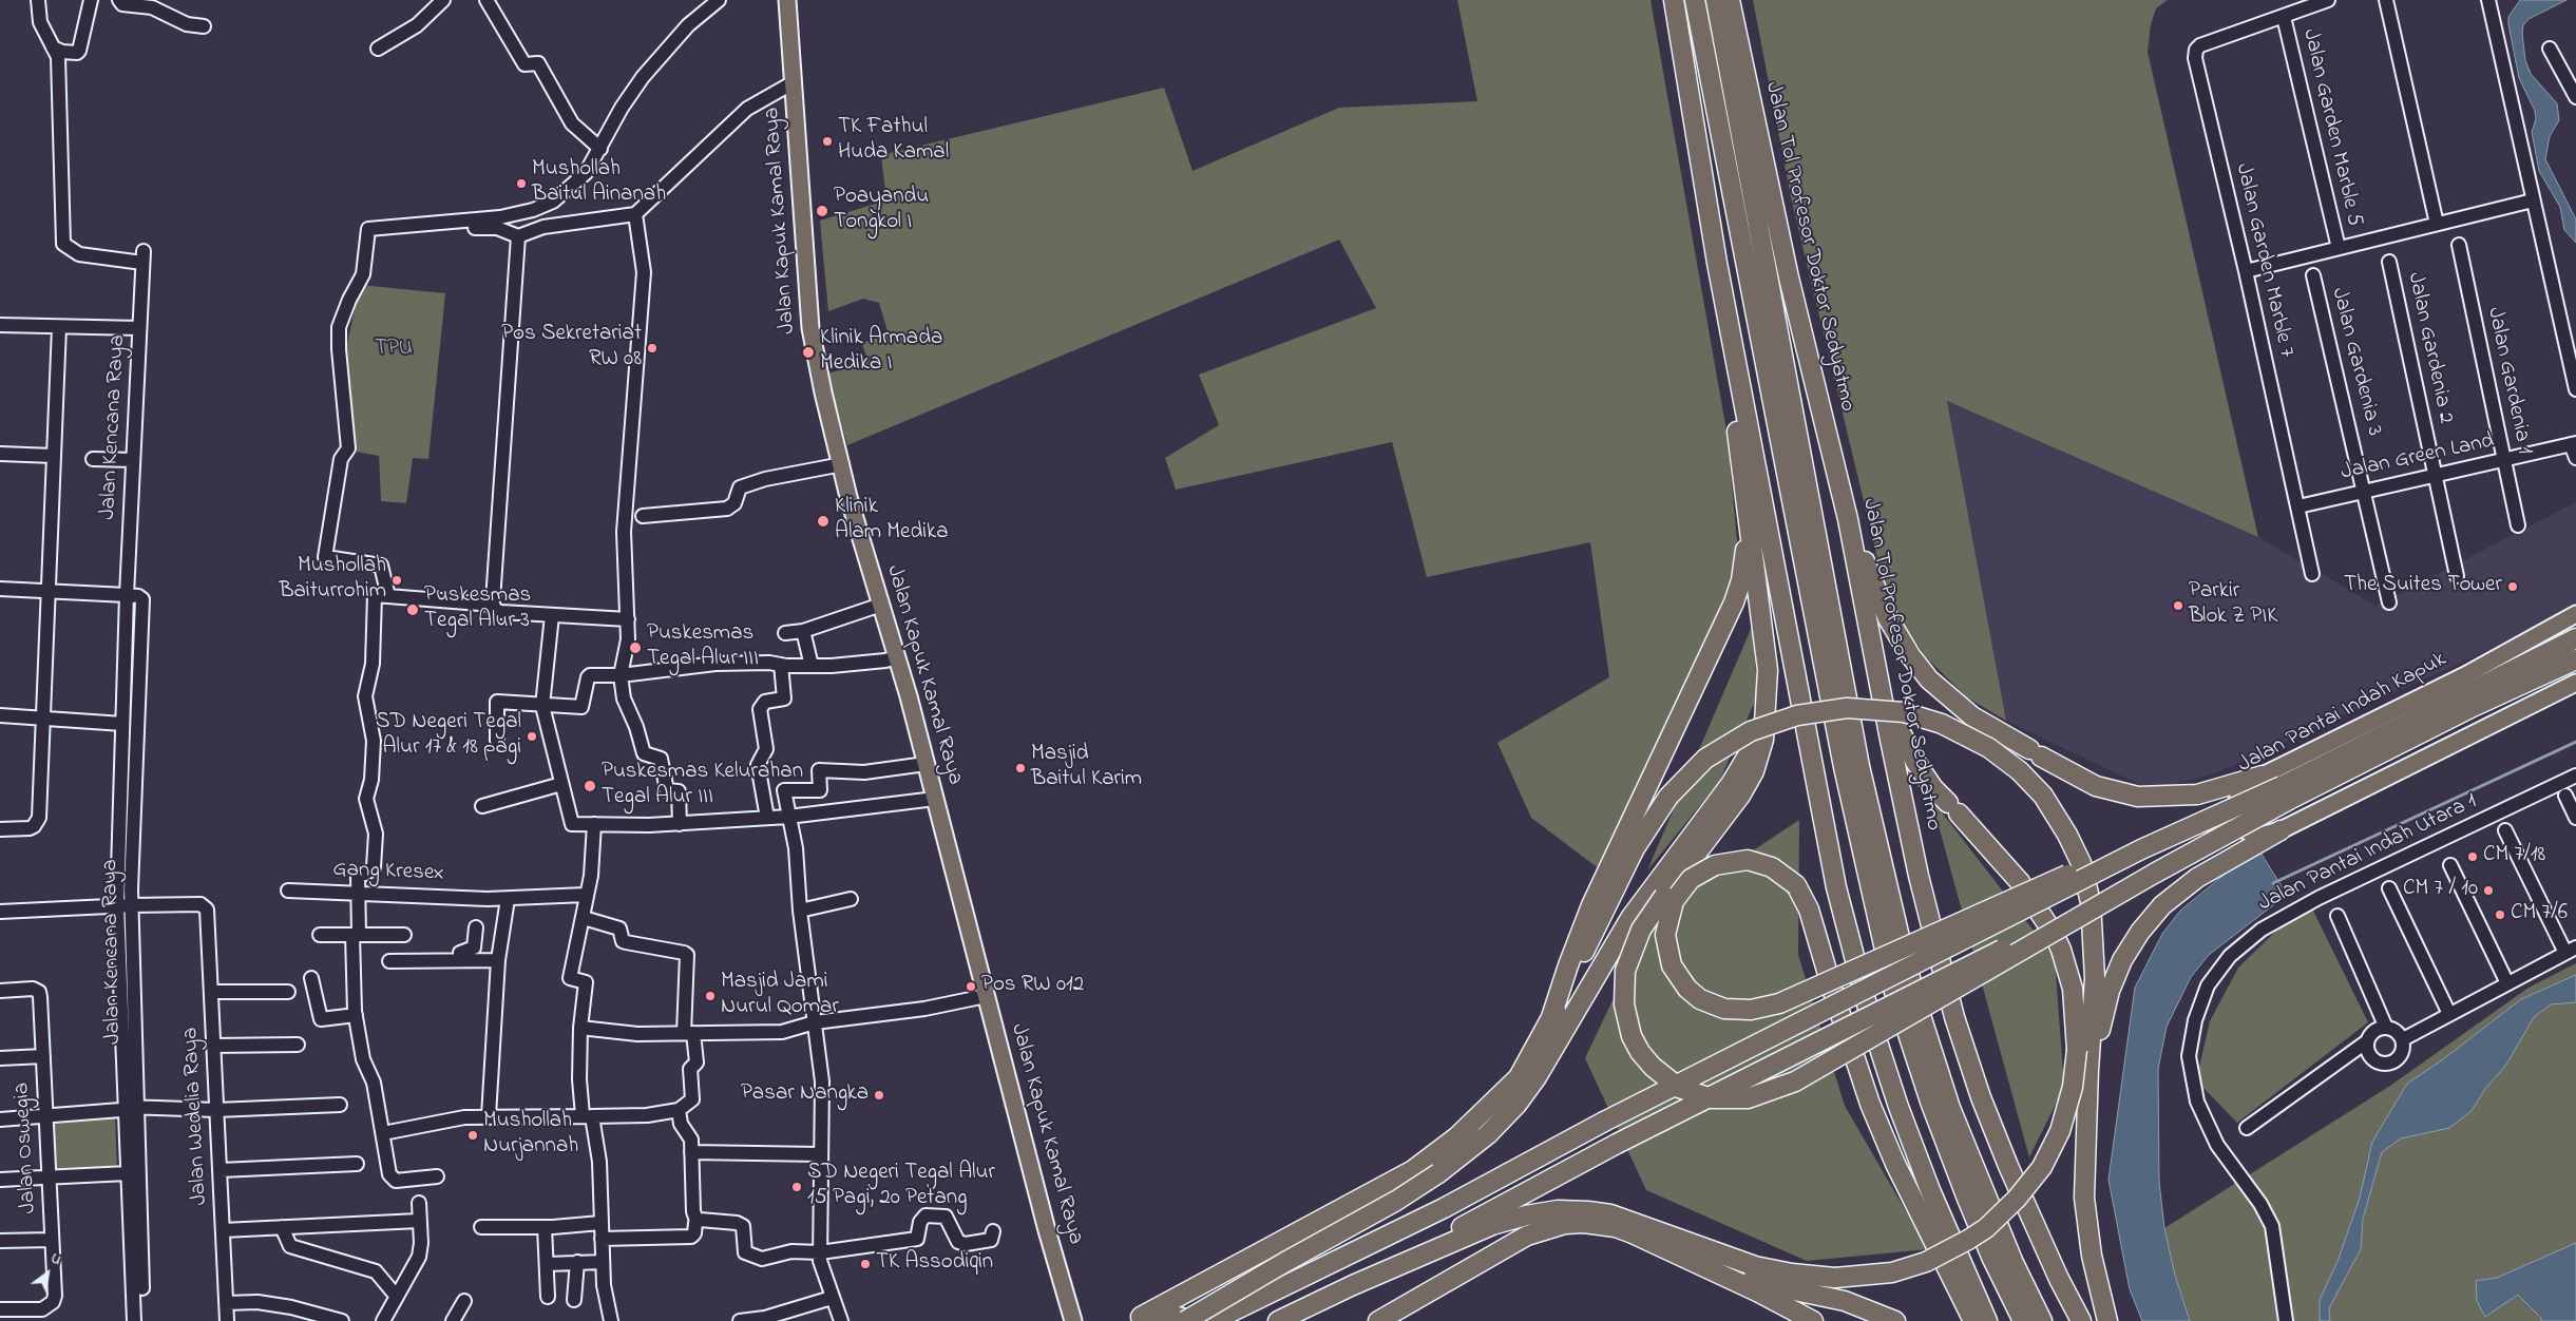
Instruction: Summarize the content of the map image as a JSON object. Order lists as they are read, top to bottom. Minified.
{"streets":{"highway":["Jalan Tol Profesor Doktor Sedyatmo"],"main road":["Jalan Kapuk Kamal Raya","Jalan Pantai Indah Kapuk"],"street":["Jalan Garden Marble 5","Jalan Garden Marble 7","Jalan Gardenia 2","Jalan Gardenia 3","Jalan Gardenia 1","Jalan Kencana Raya","Jalan Green Land","Jalan Pantai Indah Utara 1","Gang Kresex","Jalan Wedelia Raya","Jalan Oswegia"]},"crossings":[["Jalan Garden Marble 5","Jalan Garden Marble 7"],["Jalan Garden Marble 7","Jalan Green Land"],["Jalan Gardenia 2","Jalan Green Land"],["Jalan Gardenia 3","Jalan Green Land"],["Jalan Gardenia 1","Jalan Green Land"],["Jalan Kencana Raya","Jalan Wedelia Raya"]],"parks":["TPU"],"places":["TK Fathul Huda Kamal","Mushollah Baitul Ainanah","Poayandu Tongkol I","Pos Sekretariat RW 08","Klinik Armada Medika I","Klinik Alam Medika","Mushollah Baiturrohim","The Suites Tower","Parkir Blok Z PIK","Puskesmas Tegal Alur 3","Puskesmas Tegal Alur III","SD Negeri Tegal Alur 17 & 18 pagi","Masjid Baitul Karim","Puskesmas Kelurahan Tegal Alur III","CM 7/18","CM 7 / 10","CM 7/6","Pos RW 012","Masjid Jami Nurul Qomar","Pasar Nangka","Mushollah Nurjannah","SD Negeri Tegal Alur 15 Pagi, 20 Petang","TK Assodiqin"],"north":"top right"}
